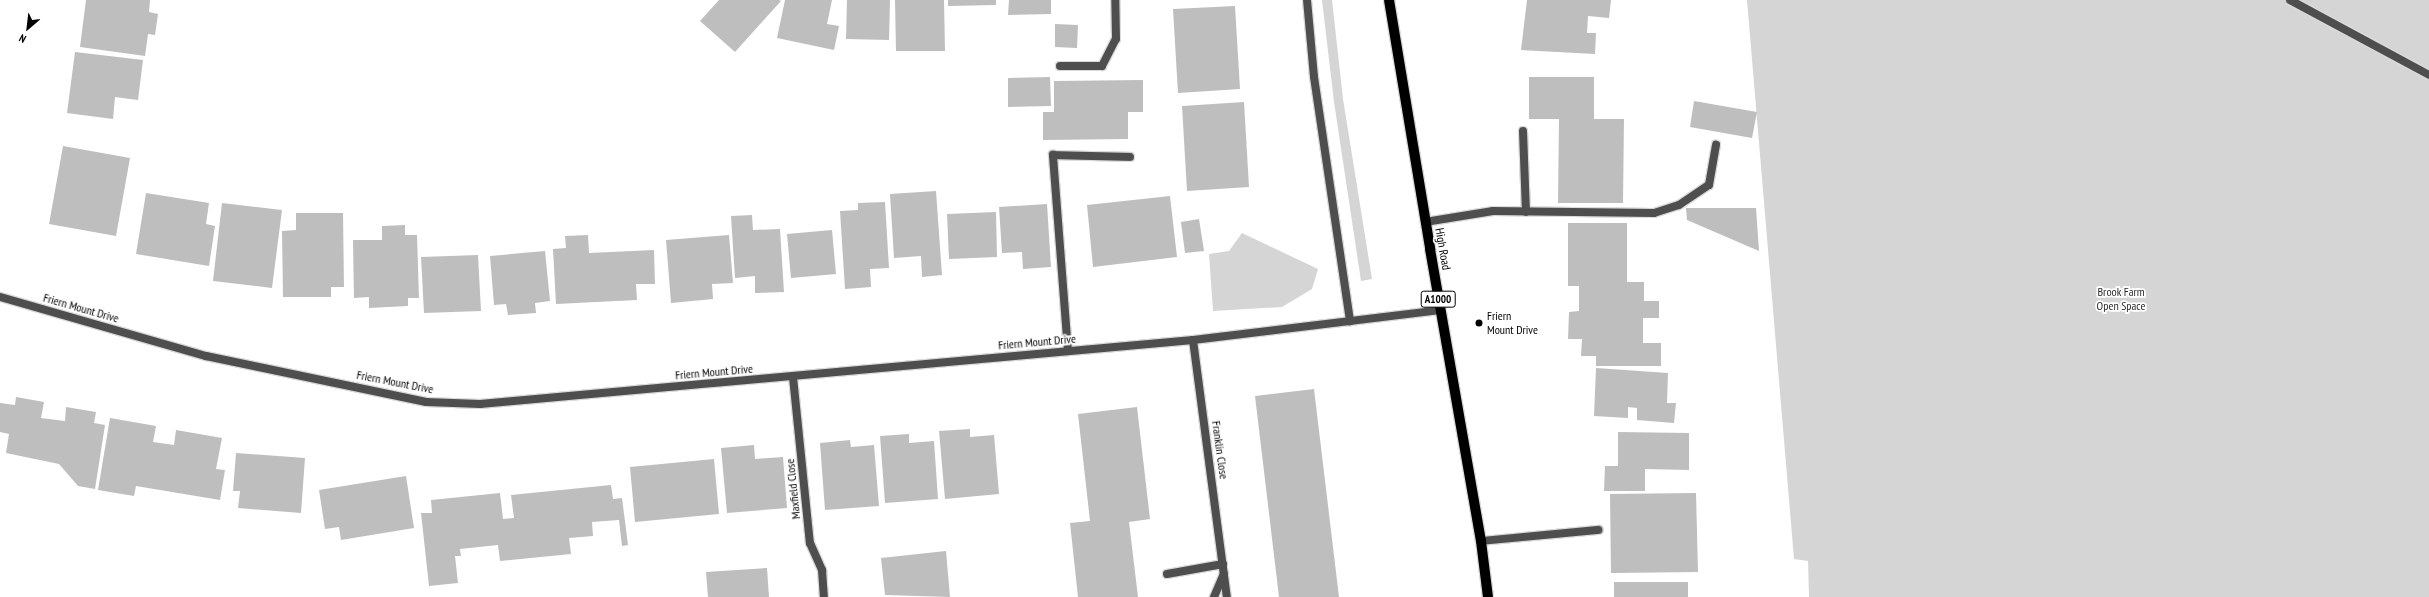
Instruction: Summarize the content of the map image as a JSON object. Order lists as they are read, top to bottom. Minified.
{"streets":{"main road":["High Road","A1000"],"street":["Friern Mount Drive","Franklin Close","Maxfield Close"]},"crossings":[["High Road","Friern Mount Drive"],["Friern Mount Drive","Franklin Close"],["Friern Mount Drive","Maxfield Close"]],"parks":["Brook Farm Open Space"],"places":["Friern Mount Drive"],"north":"bottom left"}
